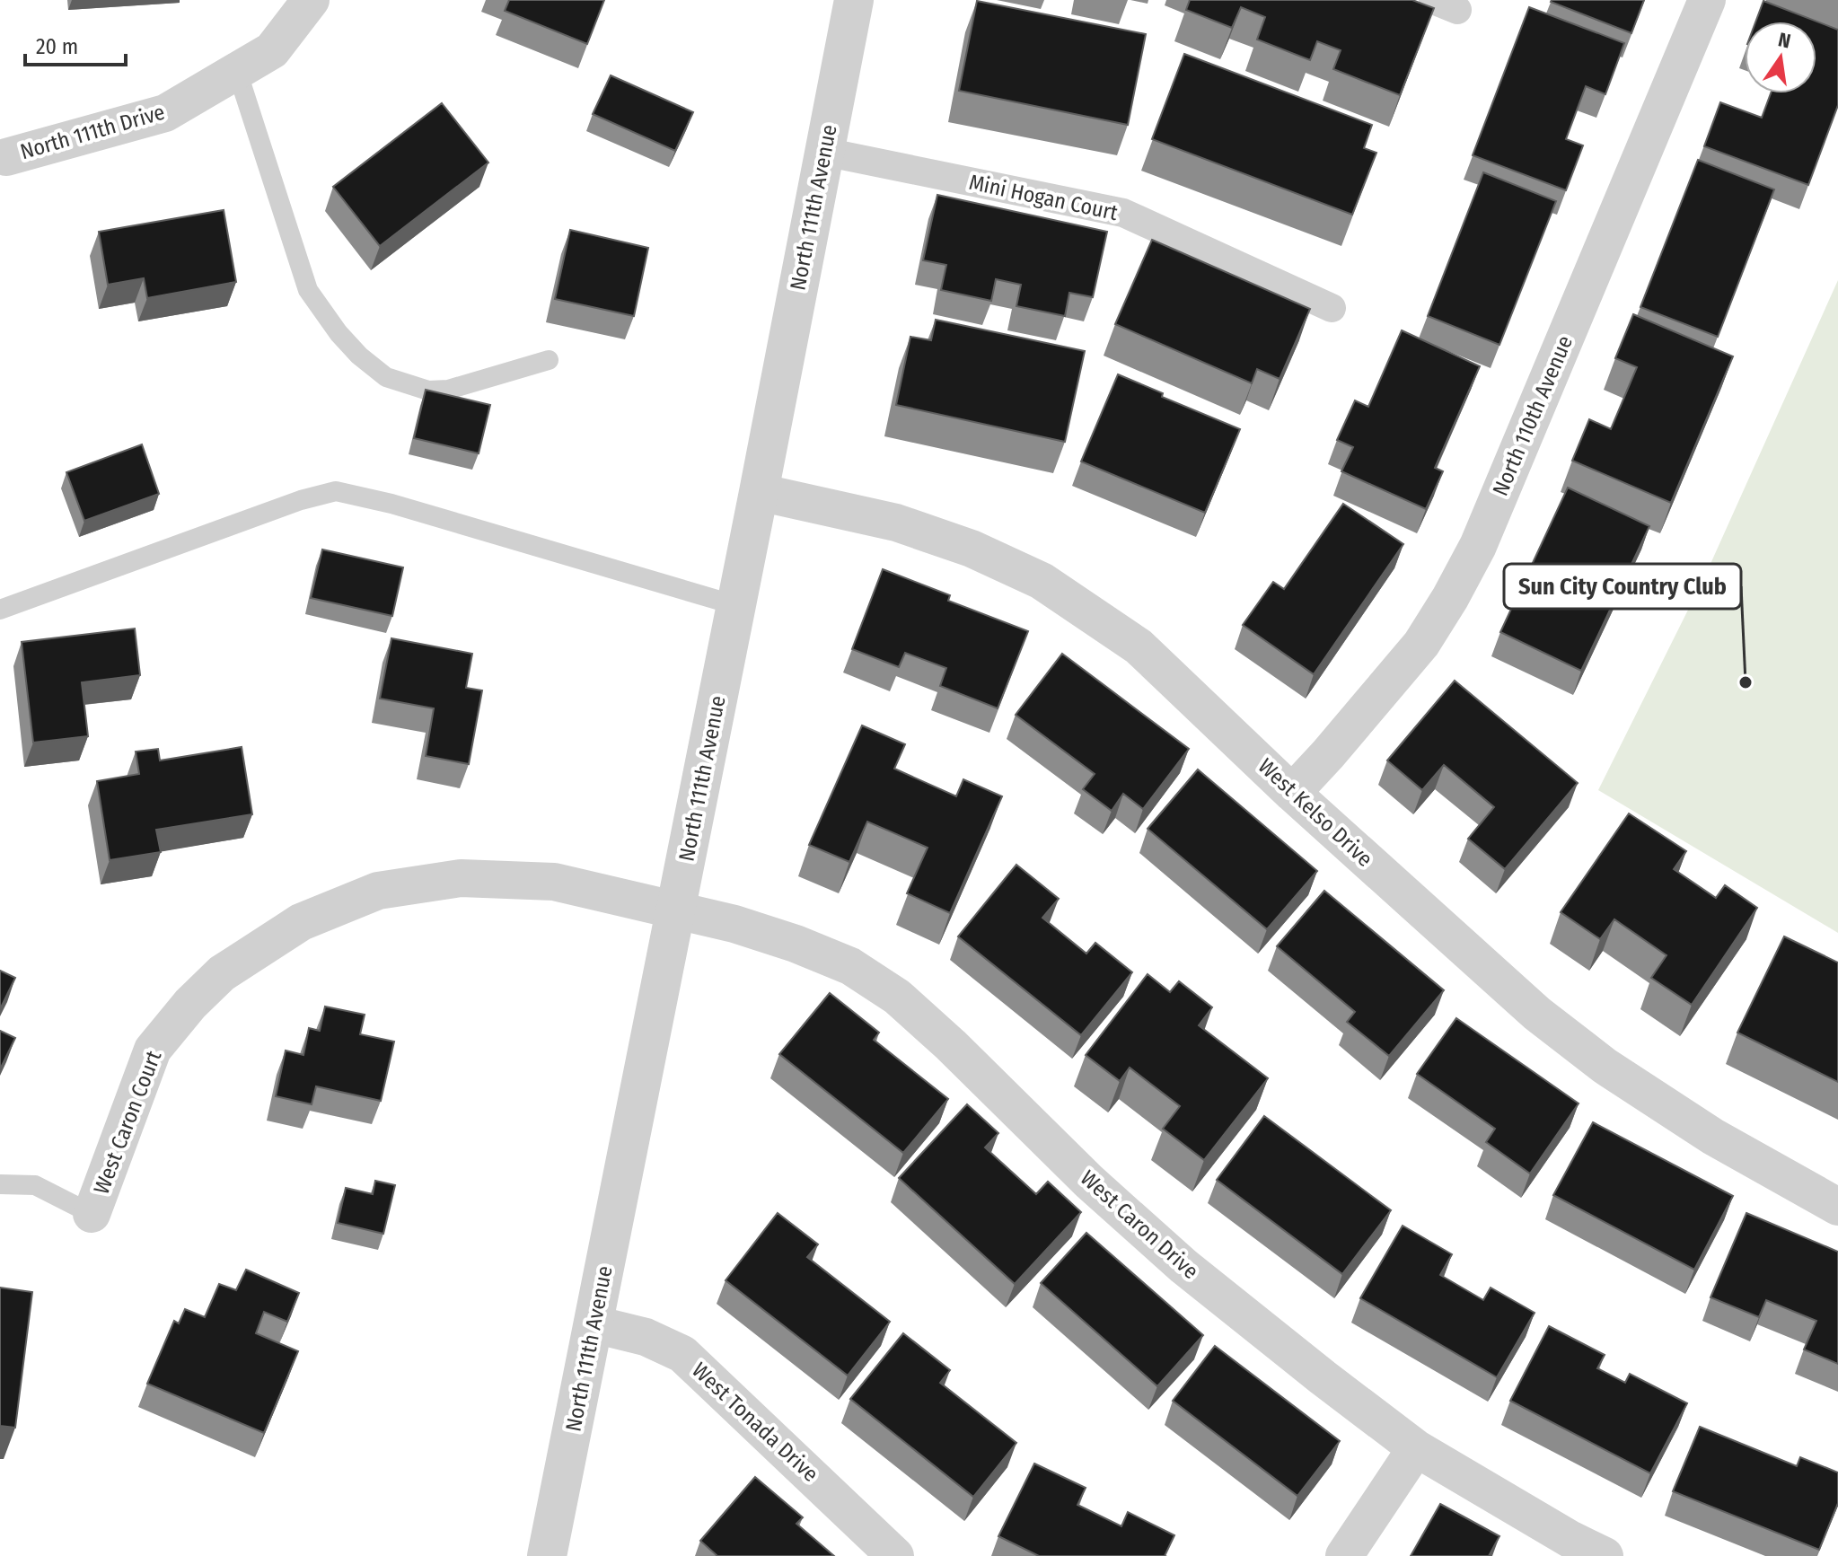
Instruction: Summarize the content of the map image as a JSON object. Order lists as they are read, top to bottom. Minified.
{"streets":{"street":["North 111th Drive","Mini Hogan Court","North 111th Avenue","North 110th Avenue","West Kelso Drive","West Caron Court","West Caron Drive","West Tonada Drive"]},"crossings":[["Mini Hogan Court","North 111th Avenue"],["North 111th Avenue","West Kelso Drive"],["North 111th Avenue","West Caron Court"],["North 111th Avenue","West Caron Drive"],["North 111th Avenue","West Tonada Drive"],["North 110th Avenue","West Kelso Drive"],["West Caron Court","West Caron Drive"]],"places":["Sun City Country Club"],"scale_bar":"20 m","north":"top"}
